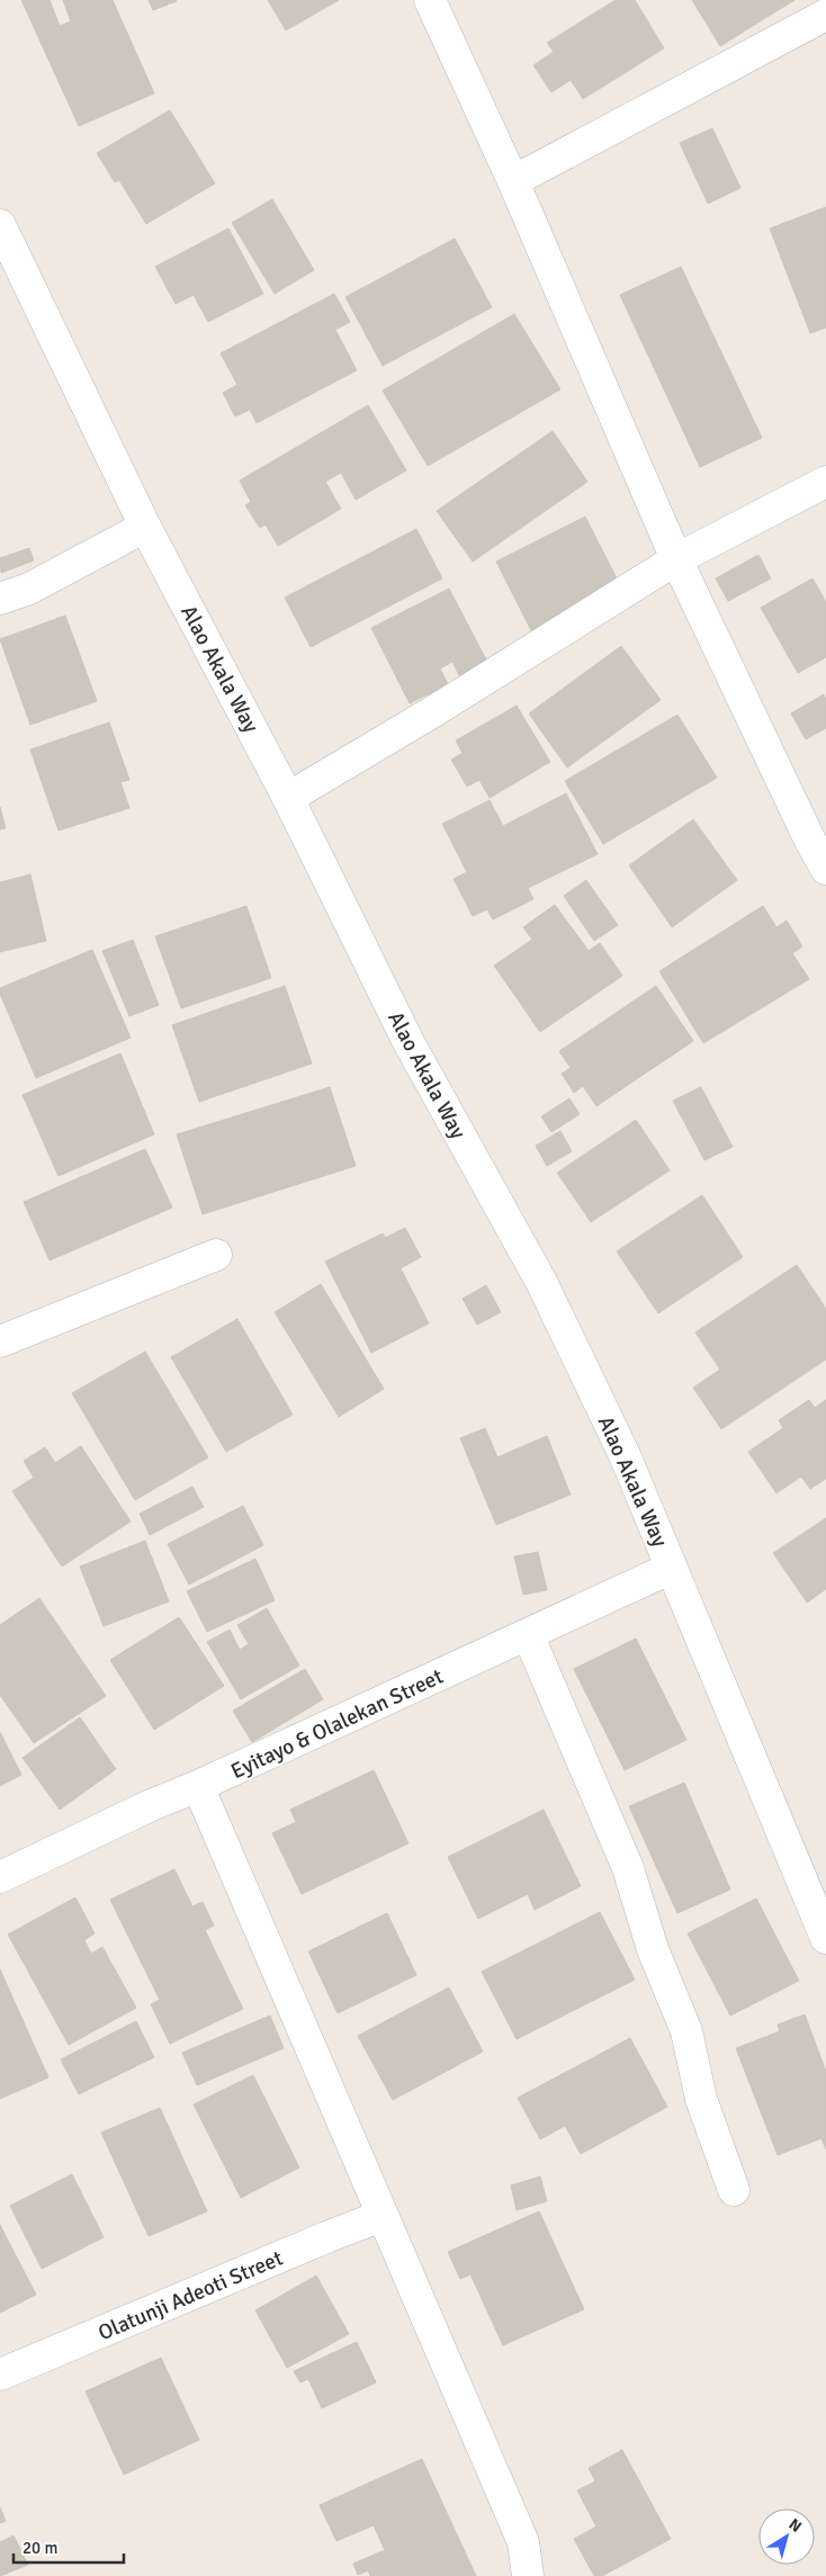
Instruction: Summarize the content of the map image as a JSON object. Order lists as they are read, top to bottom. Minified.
{"streets":{"street":["Alao Akala Way","Eyitayo & Olalekan Street","Olatunji Adeoti Street"]},"crossings":[["Alao Akala Way","Eyitayo & Olalekan Street"]],"scale_bar":"20 m","north":"top right"}
